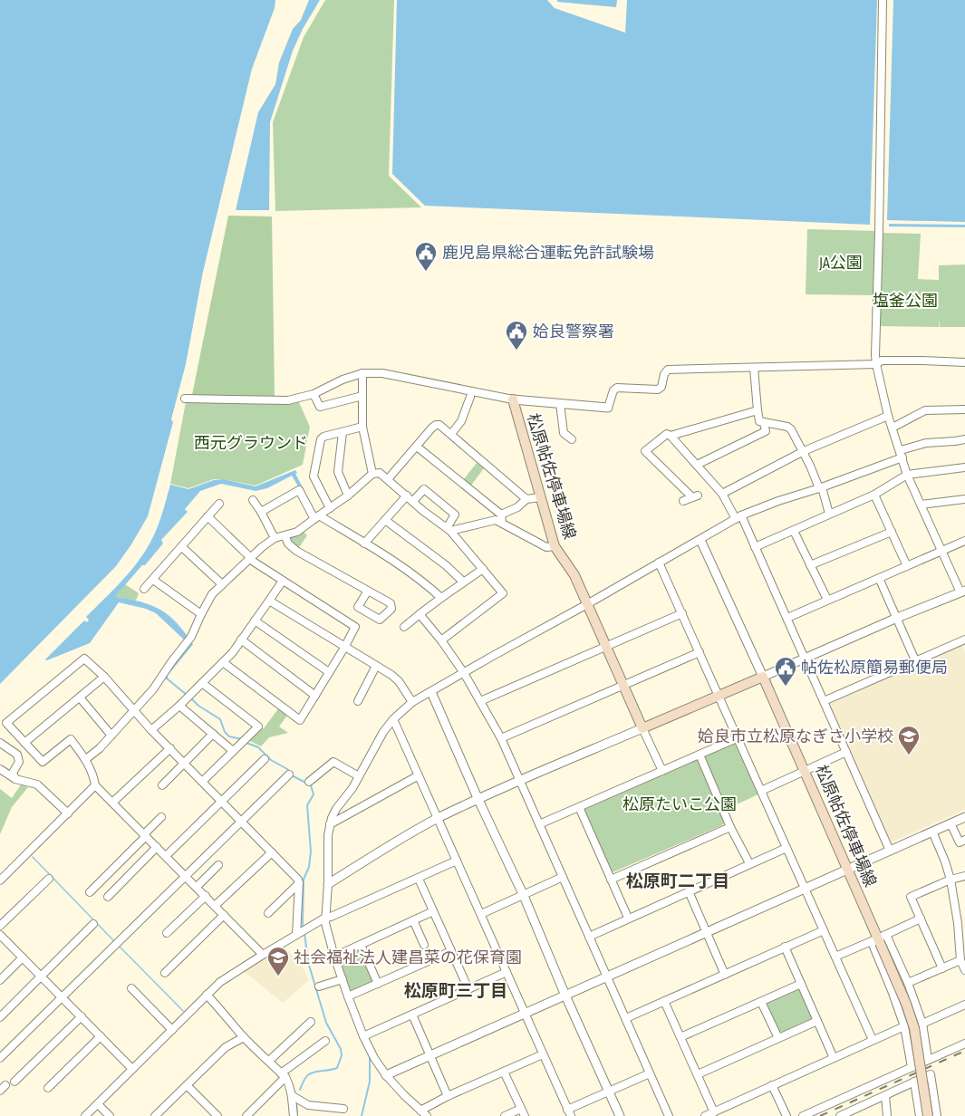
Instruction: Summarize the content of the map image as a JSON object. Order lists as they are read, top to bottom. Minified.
{"streets":{"main road":["松原帖佐停車場線"]},"districts":["松原町二丁目","松原町三丁目"],"parks":["JA公園","塩釜公園","西元グラウンド","松原たいこ公園"],"places":{"public building":["鹿児島県総合運転免許試験場","姶良警察署","帖佐松原簡易郵便局"],"school or university":["姶良市立松原なぎさ小学校","社会福祉法人建昌菜の花保育園"]}}
